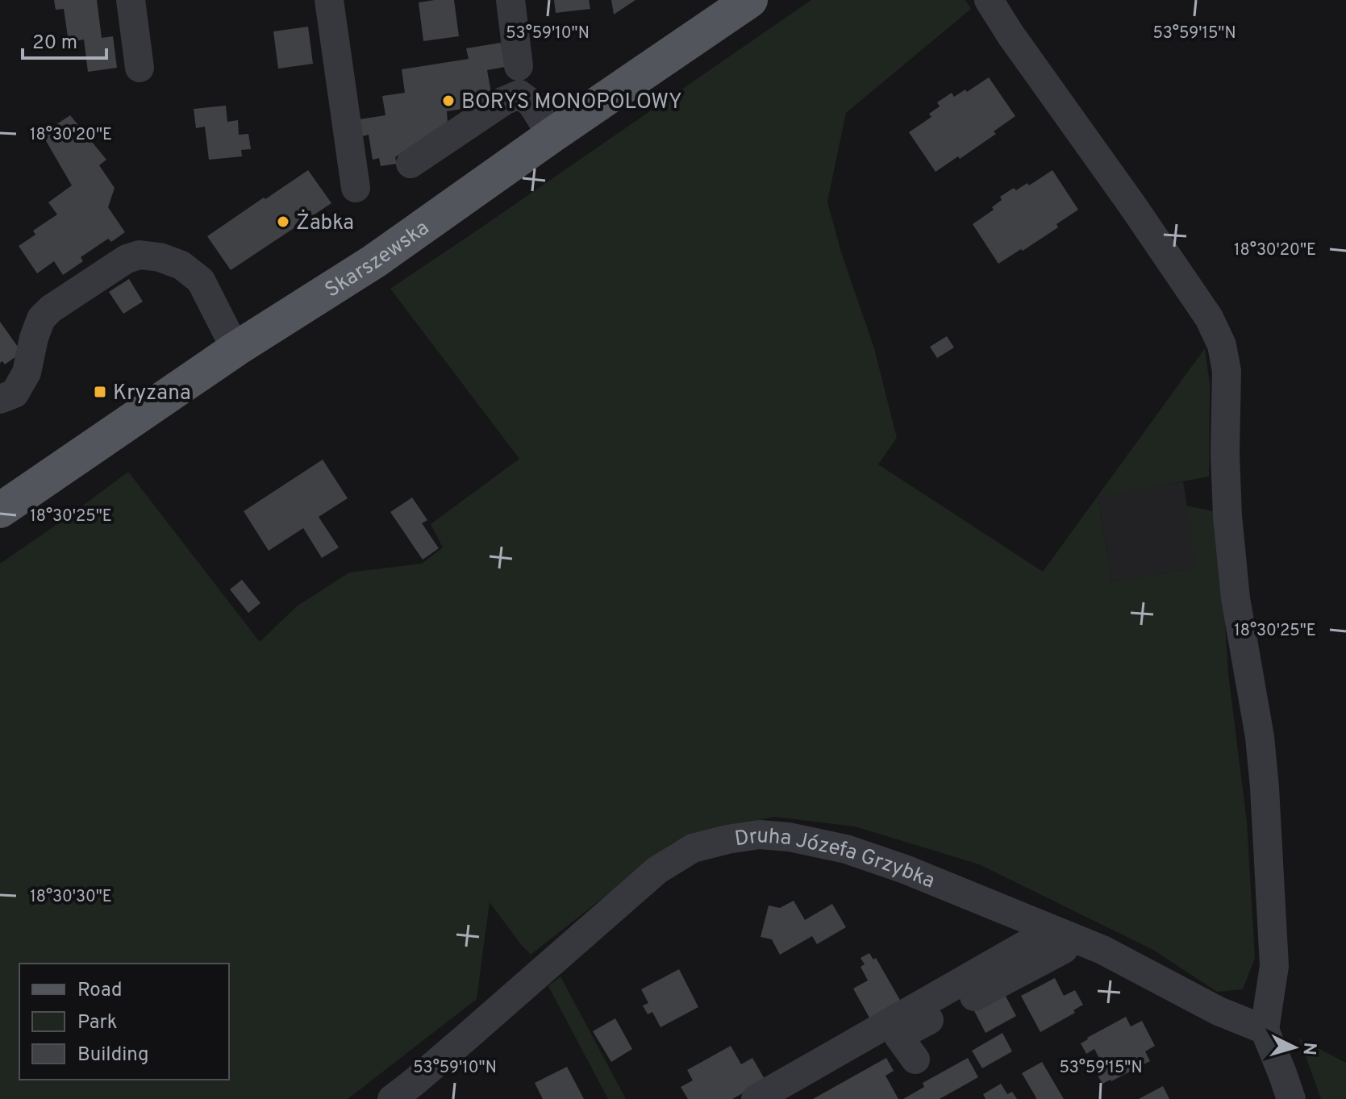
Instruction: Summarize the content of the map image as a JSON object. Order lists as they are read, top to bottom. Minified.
{"streets":{"main road":["Skarszewska"],"street":["Druha Józefa Grzybka"]},"places":{"other":["BORYS MONOPOLOWY","Żabka"],"transit":["Kryzana"]},"legend":["Road","Park","Building"],"scale_bar":"20 m","north":"right","coordinates":["53°59'10\"N","53°59'15\"N","18°30'20\"E","18°30'25\"E","18°30'30\"E"]}
